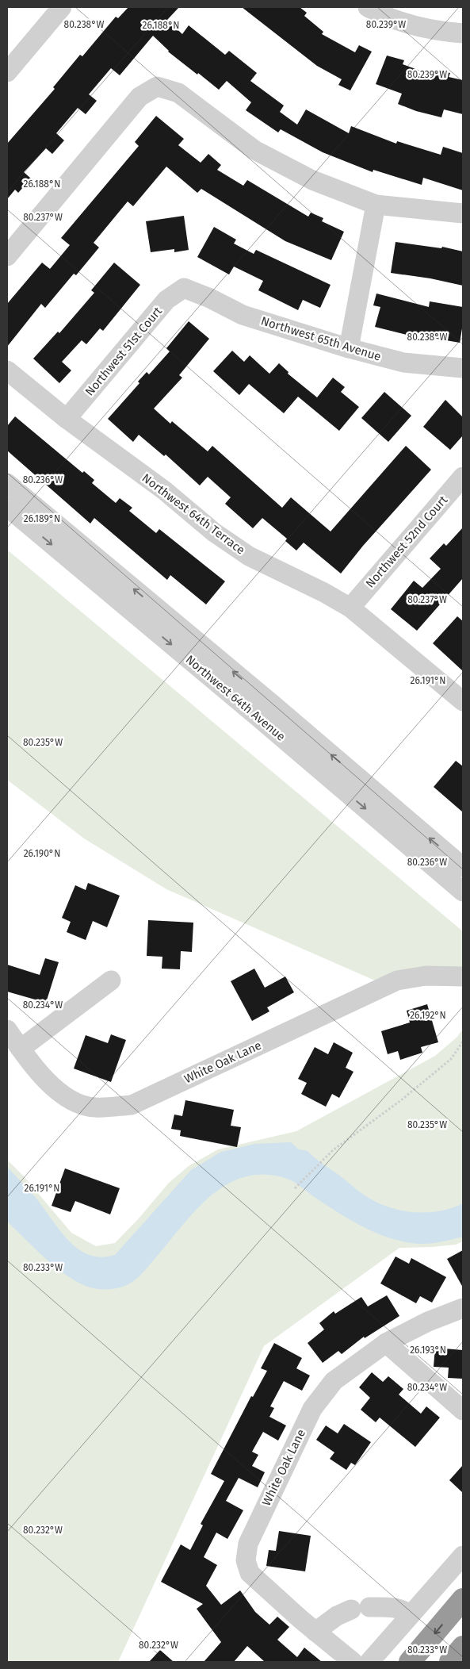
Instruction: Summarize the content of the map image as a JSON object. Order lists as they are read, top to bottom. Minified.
{"streets":{"street":["Northwest 65th Avenue","Northwest 51st Court","Northwest 64th Terrace","Northwest 52nd Court","Northwest 64th Avenue","White Oak Lane"]},"crossings":[["Northwest 65th Avenue","Northwest 51st Court"],["Northwest 51st Court","Northwest 64th Terrace"],["Northwest 64th Terrace","Northwest 52nd Court"]],"coordinates":["80.238°W","80.239°W","26.188°N","80.237°W","80.236°W","26.189°N","26.191°N","80.235°W","26.190°N","80.234°W","26.192°N","80.233°W","26.193°N","80.232°W"]}
